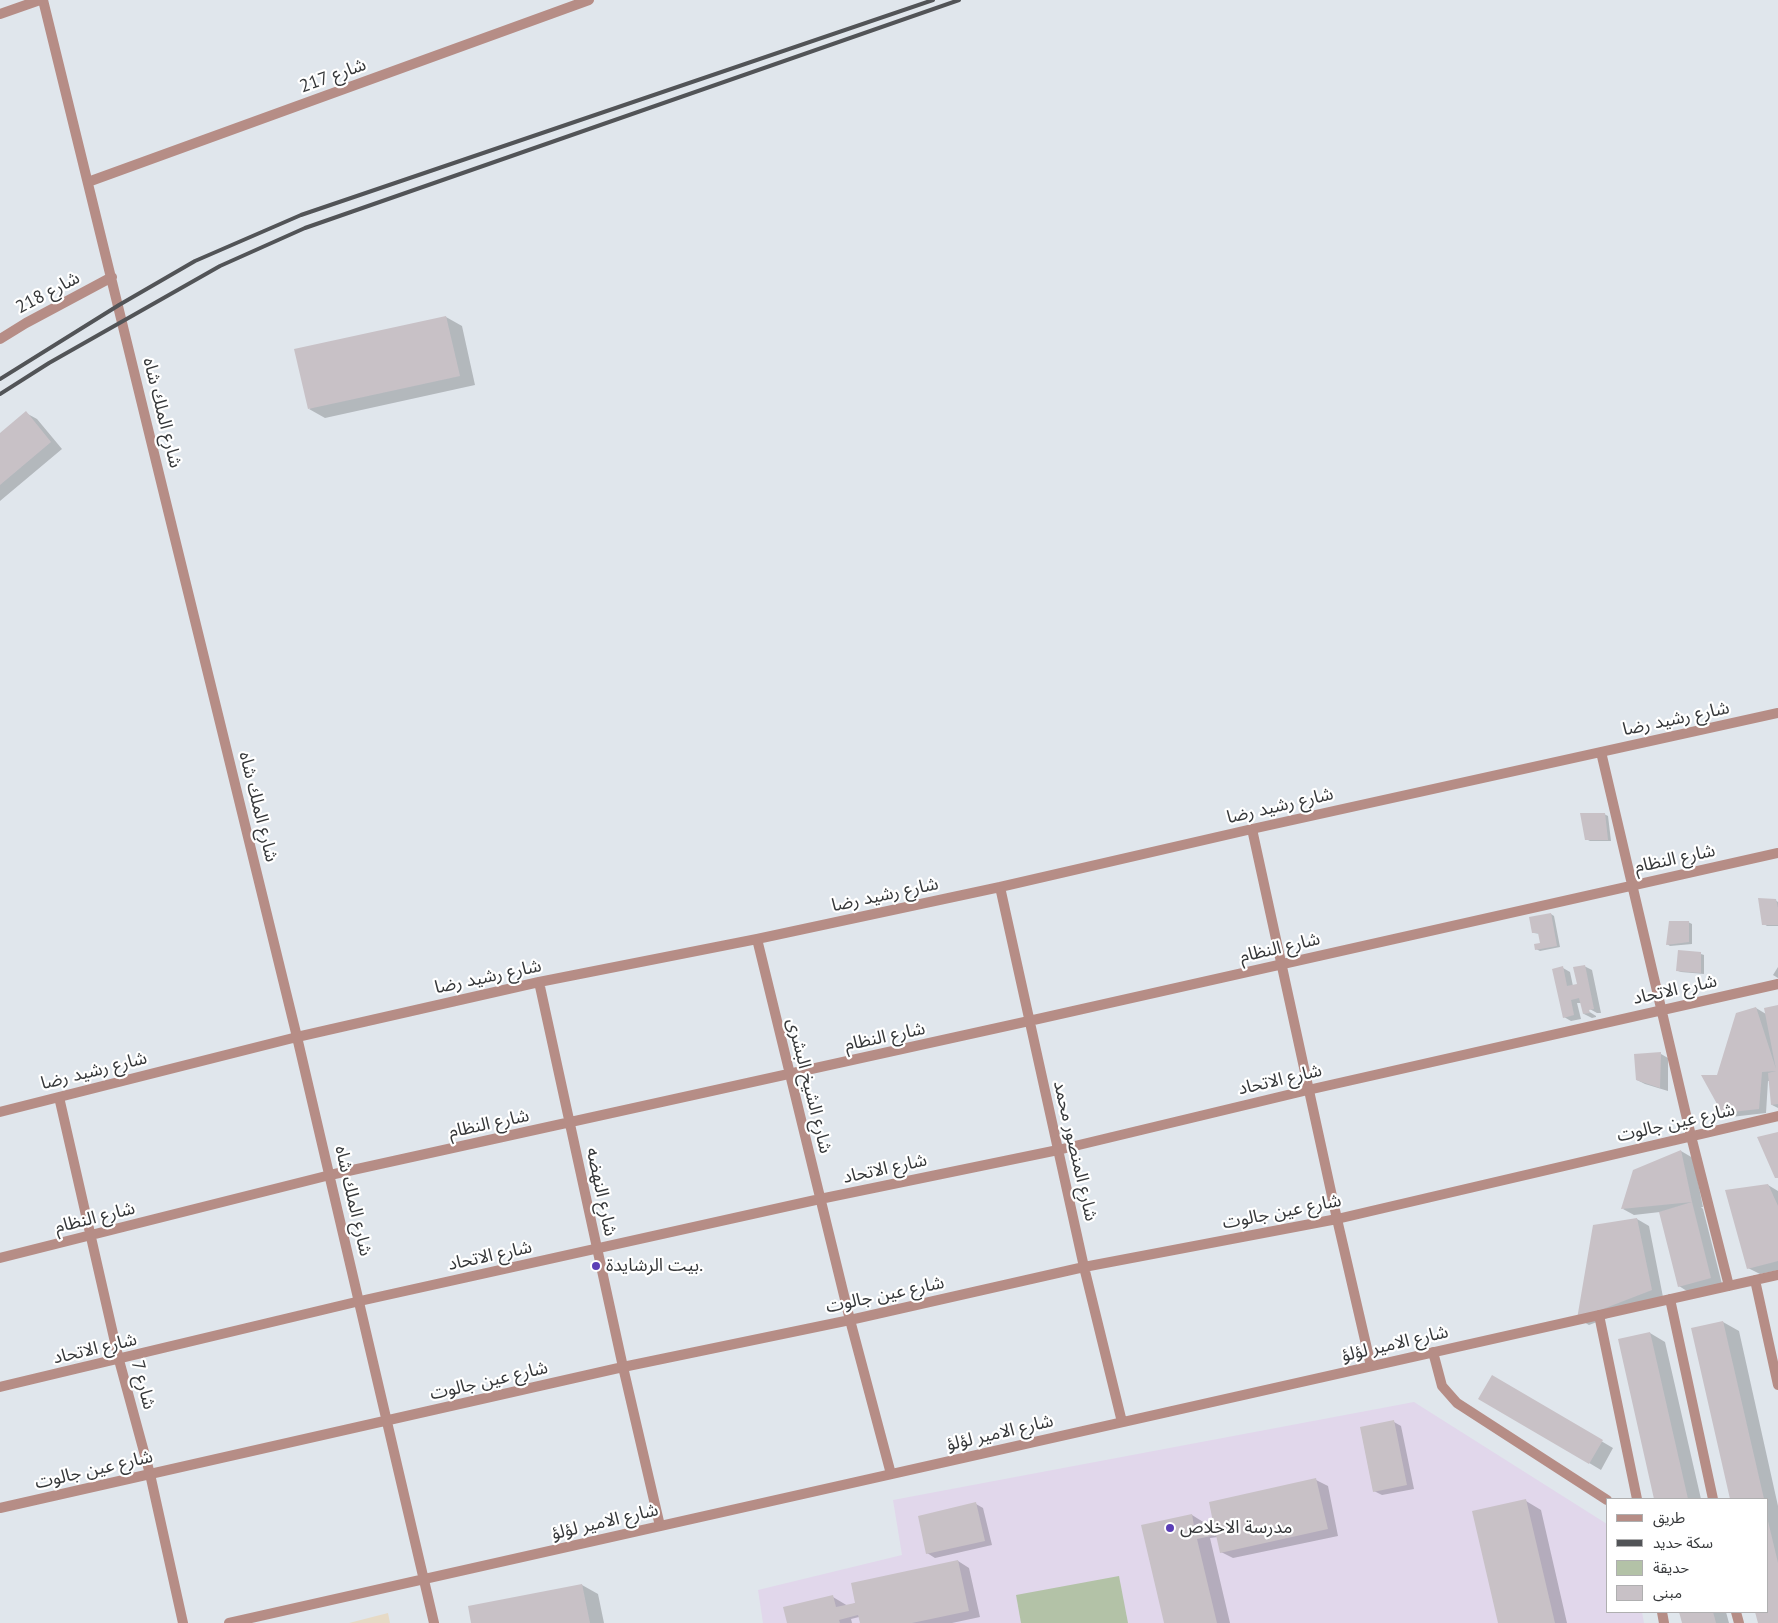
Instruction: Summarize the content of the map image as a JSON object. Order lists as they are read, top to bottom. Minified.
{"streets":{"street":["شارع 217","شارع 218","شارع الملك شاه","شارع رشيد رضا","شارع النظام","شارع الاتحاد","شارع الشيخ البشرى","شارع عين جالوت","شارع المنصور محمد","شارع النهضه","شارع الامير لؤلؤ","شارع 7"]},"crossings":[["شارع 217","شارع الملك شاه"],["شارع 218","شارع الملك شاه"],["شارع الملك شاه","شارع رشيد رضا"],["شارع الملك شاه","شارع النظام"],["شارع الملك شاه","شارع الاتحاد"],["شارع الملك شاه","شارع عين جالوت"],["شارع الملك شاه","شارع الامير لؤلؤ"],["شارع رشيد رضا","شارع الشيخ البشرى"],["شارع رشيد رضا","شارع المنصور محمد"],["شارع رشيد رضا","شارع النهضه"],["شارع رشيد رضا","شارع 7"],["شارع النظام","شارع الشيخ البشرى"],["شارع النظام","شارع المنصور محمد"],["شارع النظام","شارع النهضه"],["شارع النظام","شارع 7"],["شارع الاتحاد","شارع الشيخ البشرى"],["شارع الاتحاد","شارع المنصور محمد"],["شارع الاتحاد","شارع النهضه"],["شارع الاتحاد","شارع 7"],["شارع الشيخ البشرى","شارع عين جالوت"],["شارع الشيخ البشرى","شارع الامير لؤلؤ"],["شارع عين جالوت","شارع المنصور محمد"],["شارع عين جالوت","شارع النهضه"],["شارع عين جالوت","شارع 7"],["شارع المنصور محمد","شارع الامير لؤلؤ"],["شارع النهضه","شارع الامير لؤلؤ"]],"places":["بيت الرشايدة.","مدرسة الاخلاص"],"legend":["طريق","سكة حديد","حديقة","مبنى"]}
